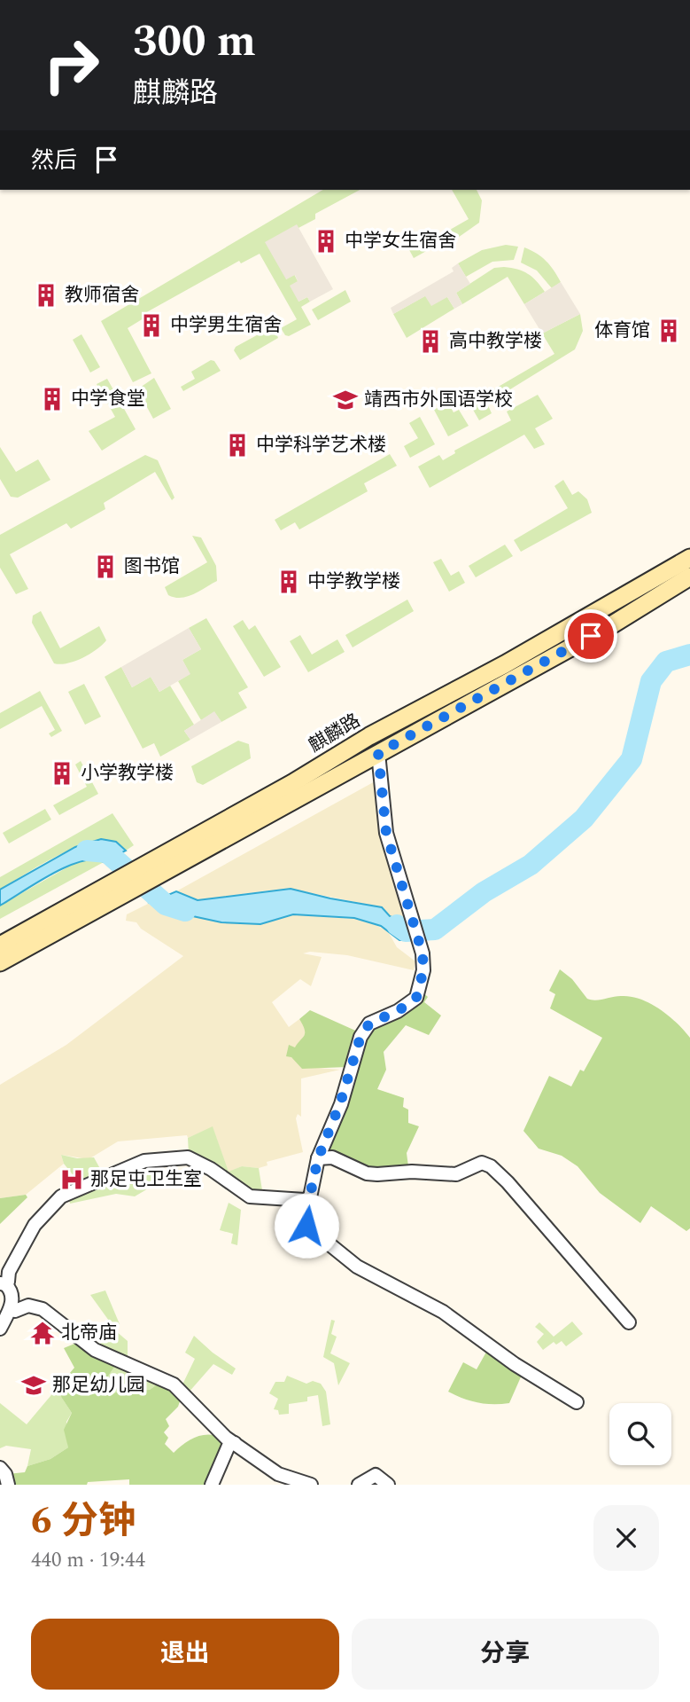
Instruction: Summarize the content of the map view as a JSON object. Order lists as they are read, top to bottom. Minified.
{"streets":{"main road":["麒麟路"]},"places":{"building":["中学女生宿舍","教师宿舍","中学男生宿舍","体育馆","高中教学楼","中学食堂","中学科学艺术楼","图书馆","中学教学楼","小学教学楼"],"school or university":["靖西市外国语学校","那足幼儿园"],"hospital":["那足屯卫生室"],"temple":["北帝庙"]},"page":{"turn":["300 m","麒麟路"],"then":"然后","heading":["6 分钟","440 m · 19:44"],"buttons":["退出","分享"]}}
